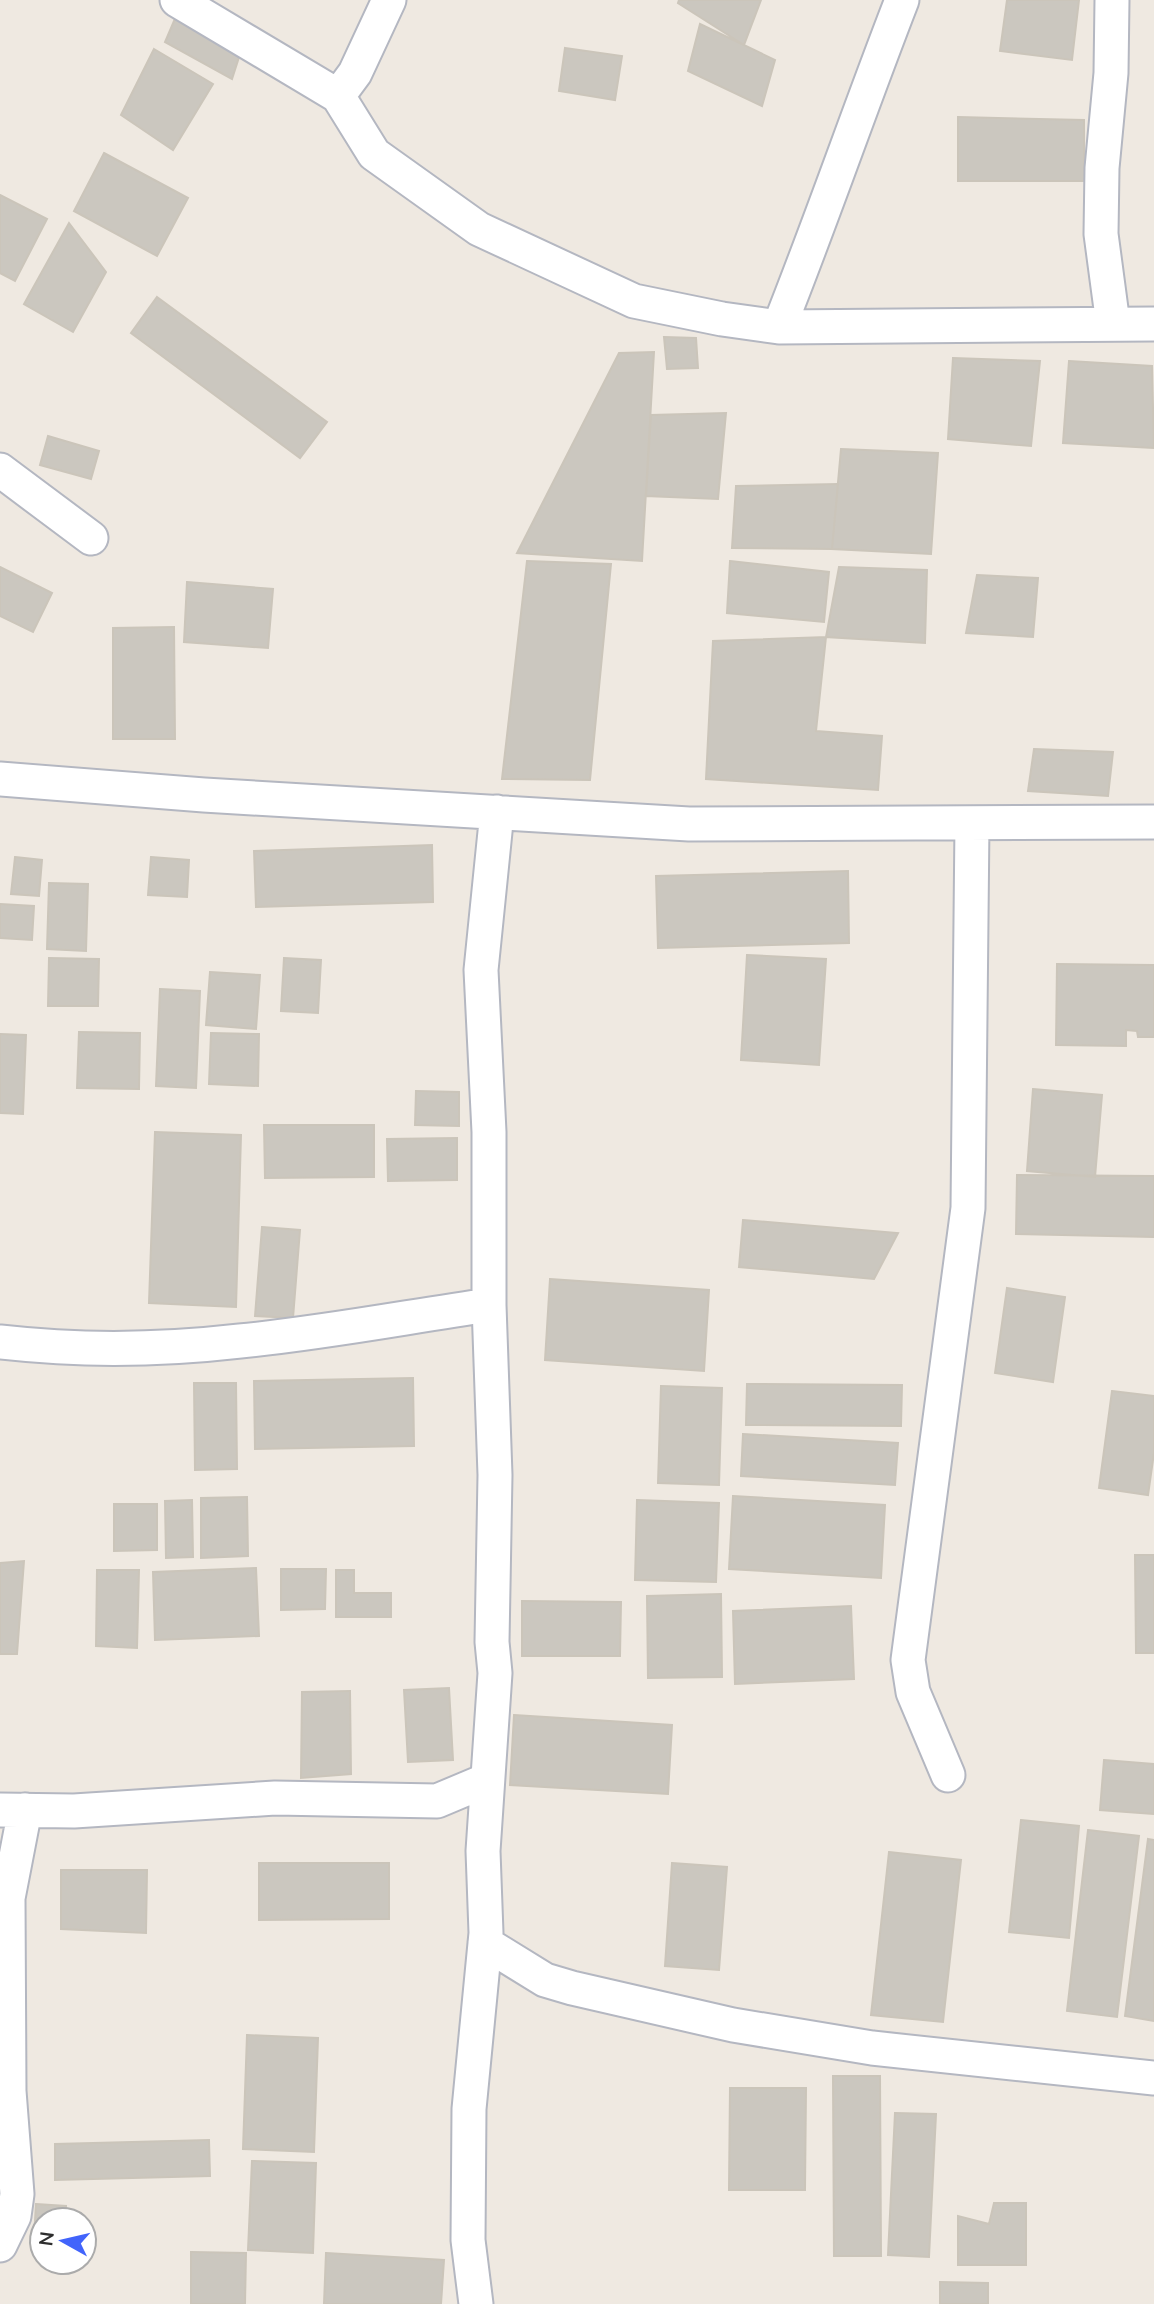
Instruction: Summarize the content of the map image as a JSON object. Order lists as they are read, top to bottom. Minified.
{"north":"left"}
